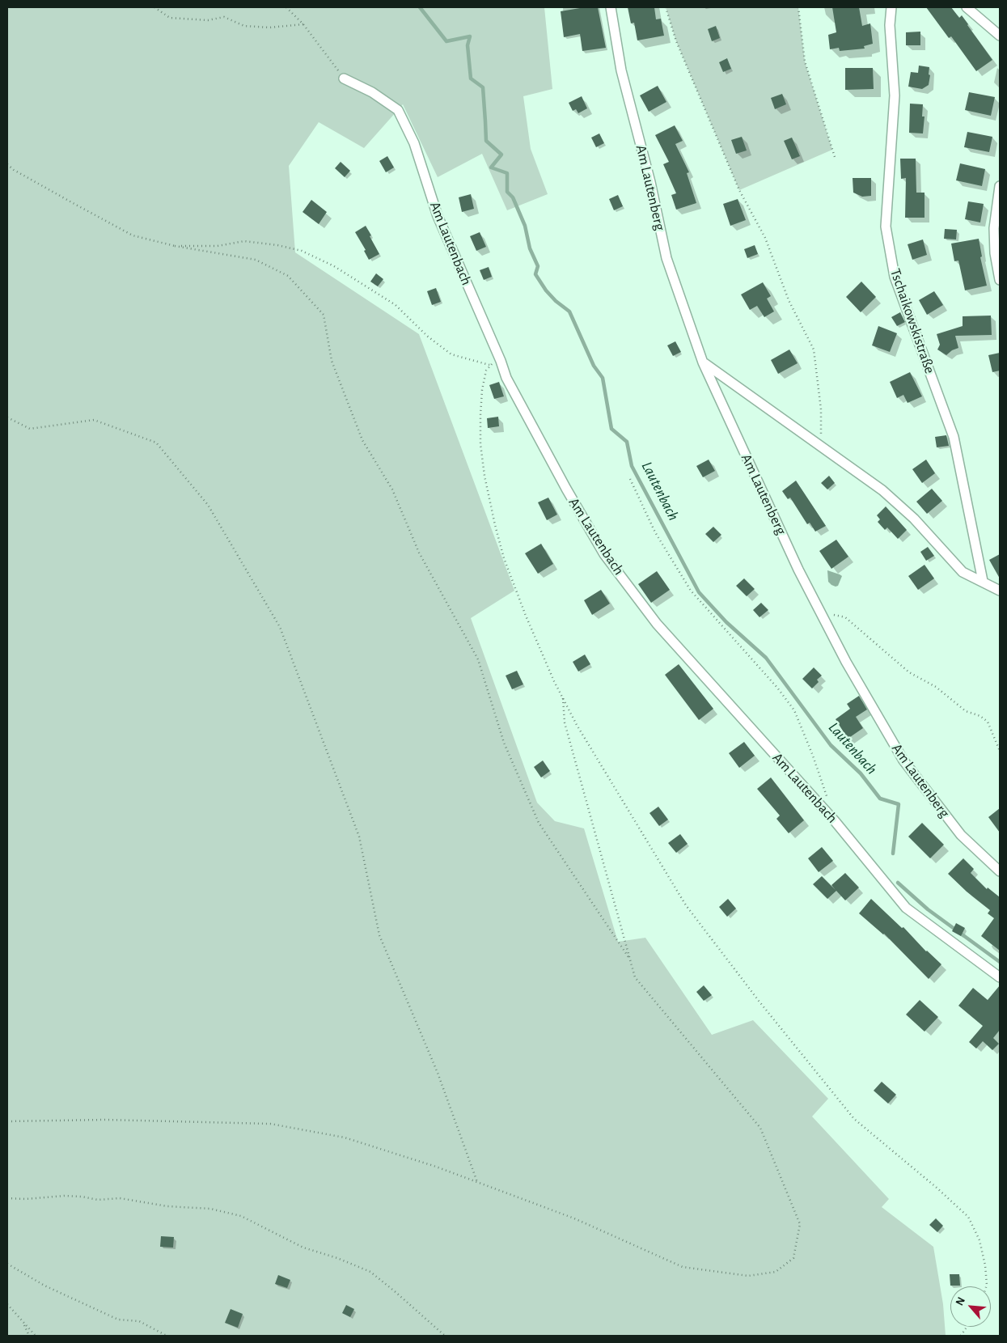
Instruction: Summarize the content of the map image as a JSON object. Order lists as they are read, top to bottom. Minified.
{"streets":{"street":["Am Lautenberg","Am Lautenbach","Tschaikowskistraße"]},"water":["Lautenbach"],"north":"top left"}
